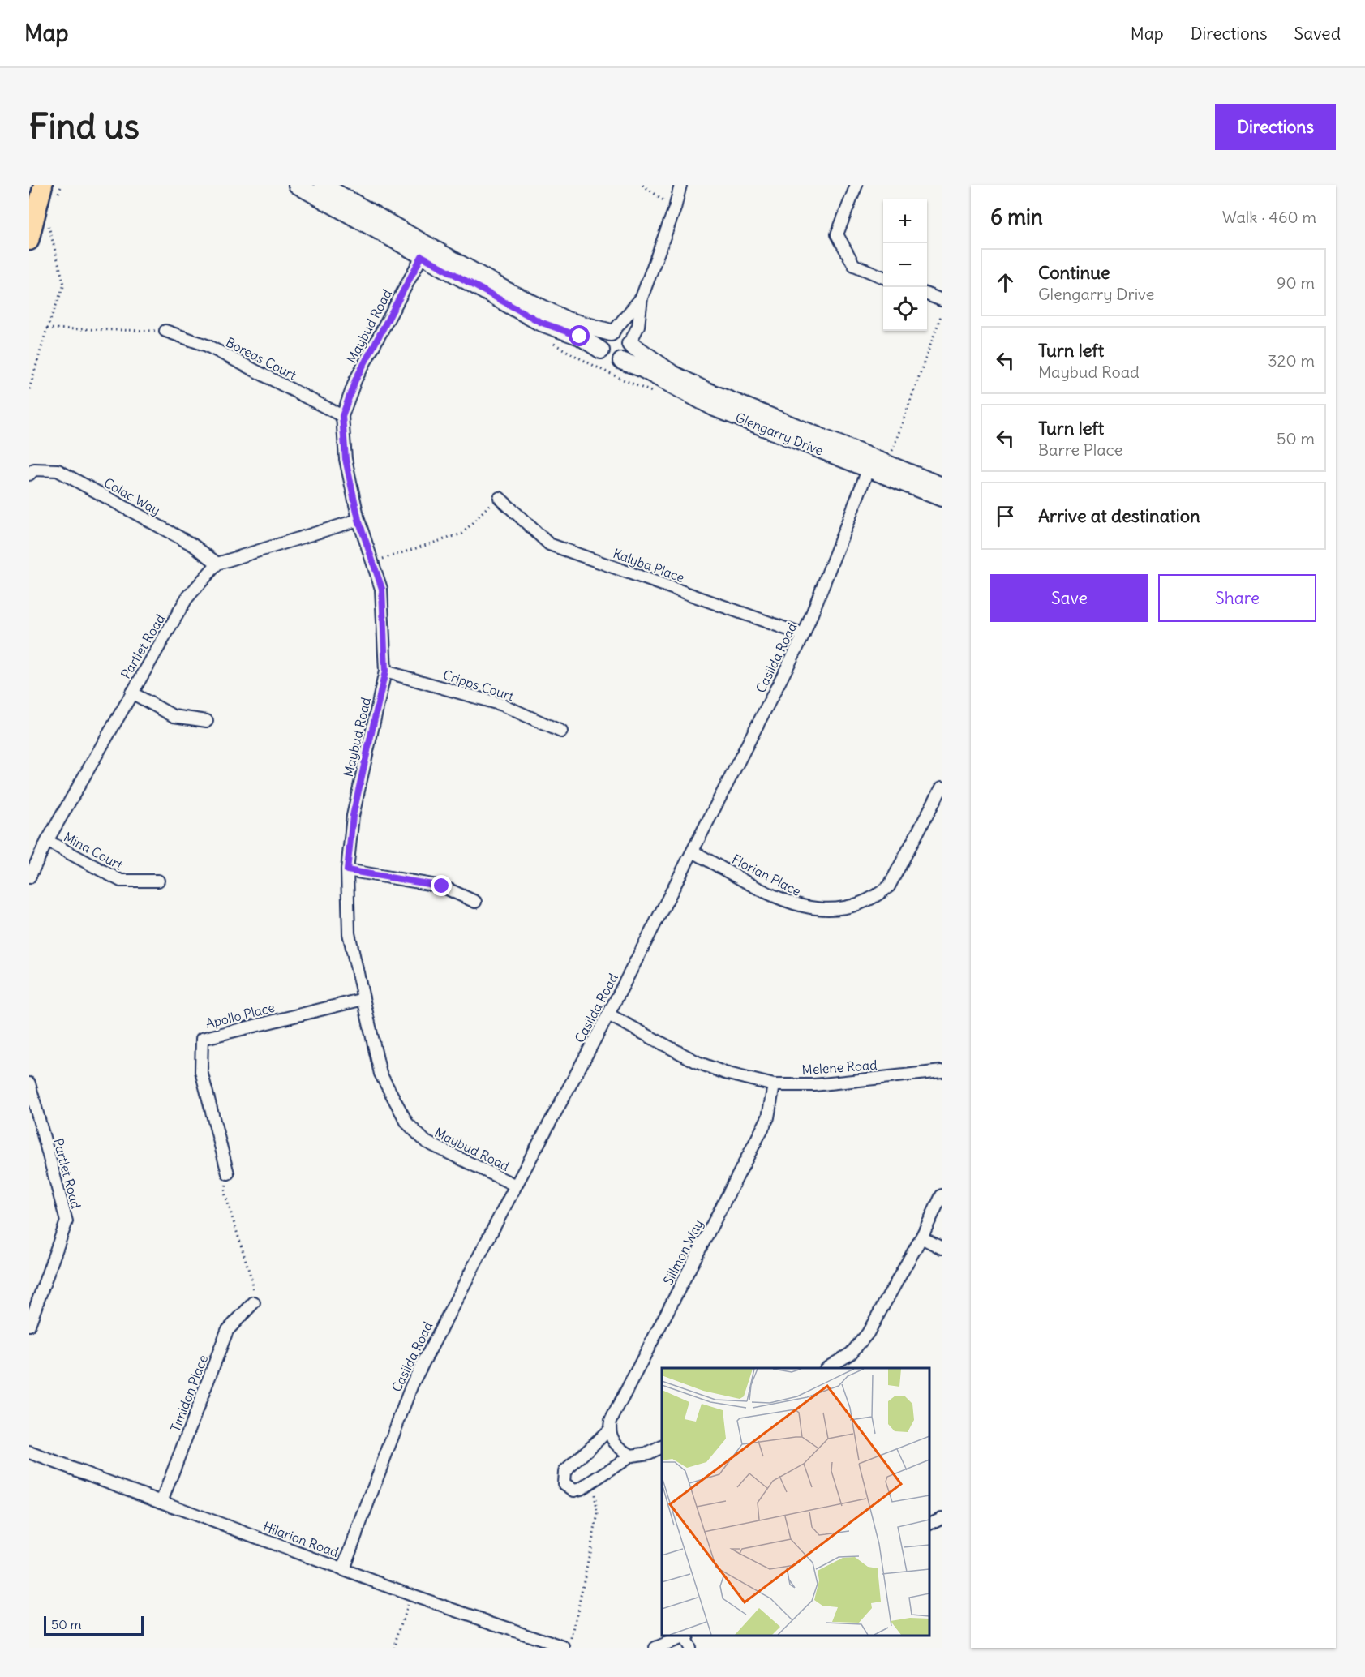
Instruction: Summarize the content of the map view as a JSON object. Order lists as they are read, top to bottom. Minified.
{"streets":{"main road":["Glengarry Drive"],"street":["Maybud Road","Boreas Court","Colac Way","Kalyba Place","Partlet Road","Casilda Road","Cripps Court","Mina Court","Florian Place","Apollo Place","Melene Road","Sillmon Way","Timidon Place","Hilarion Road"]},"crossings":[["Maybud Road","Boreas Court"],["Maybud Road","Casilda Road"],["Maybud Road","Cripps Court"],["Maybud Road","Apollo Place"],["Glengarry Drive","Casilda Road"],["Colac Way","Partlet Road"],["Kalyba Place","Casilda Road"],["Partlet Road","Mina Court"],["Casilda Road","Florian Place"],["Casilda Road","Melene Road"],["Casilda Road","Hilarion Road"],["Melene Road","Sillmon Way"],["Timidon Place","Hilarion Road"]],"scale_bar":"50 m","page":{"header":"Map","nav":["Map","Directions","Saved"],"buttons":["Directions",["Save","Share"]],"title":"Find us","heading":["6 min","Walk · 460 m"],"map_buttons":["+","−"],"list":[["Continue","Glengarry Drive","90 m"],["Turn left","Maybud Road","320 m"],["Turn left","Barre Place","50 m"],"Arrive at destination"],"scale":"50 m"}}
